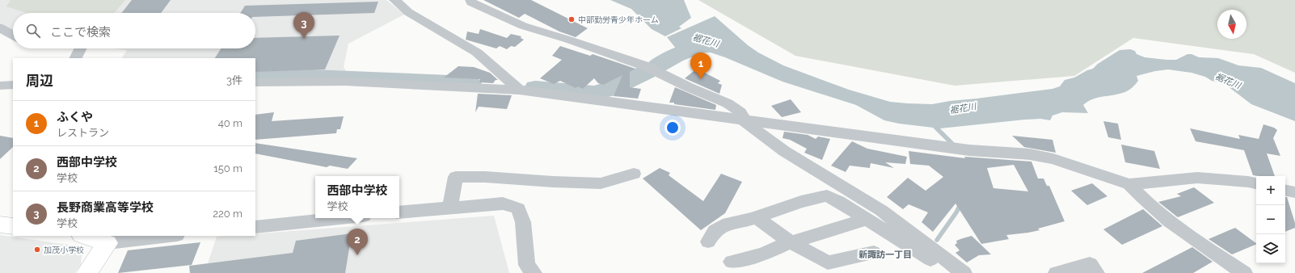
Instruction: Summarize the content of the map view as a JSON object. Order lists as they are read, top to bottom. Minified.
{"districts":["新諏訪一丁目"],"water":["裾花川"],"places":["中部勤労青少年ホーム","加茂小学校"],"north":"bottom","page":{"pins":["3","1","2"],"search":"ここで検索","heading":["周辺","3件"],"list":[{"mark":"1","name":"ふくや","note":"レストラン","value":"40 m"},{"mark":"2","name":"西部中学校","note":"学校","value":"150 m"},{"mark":"3","name":"長野商業高等学校","note":"学校","value":"220 m"}],"map_buttons":["+","−"],"popup":["西部中学校","学校"]}}
